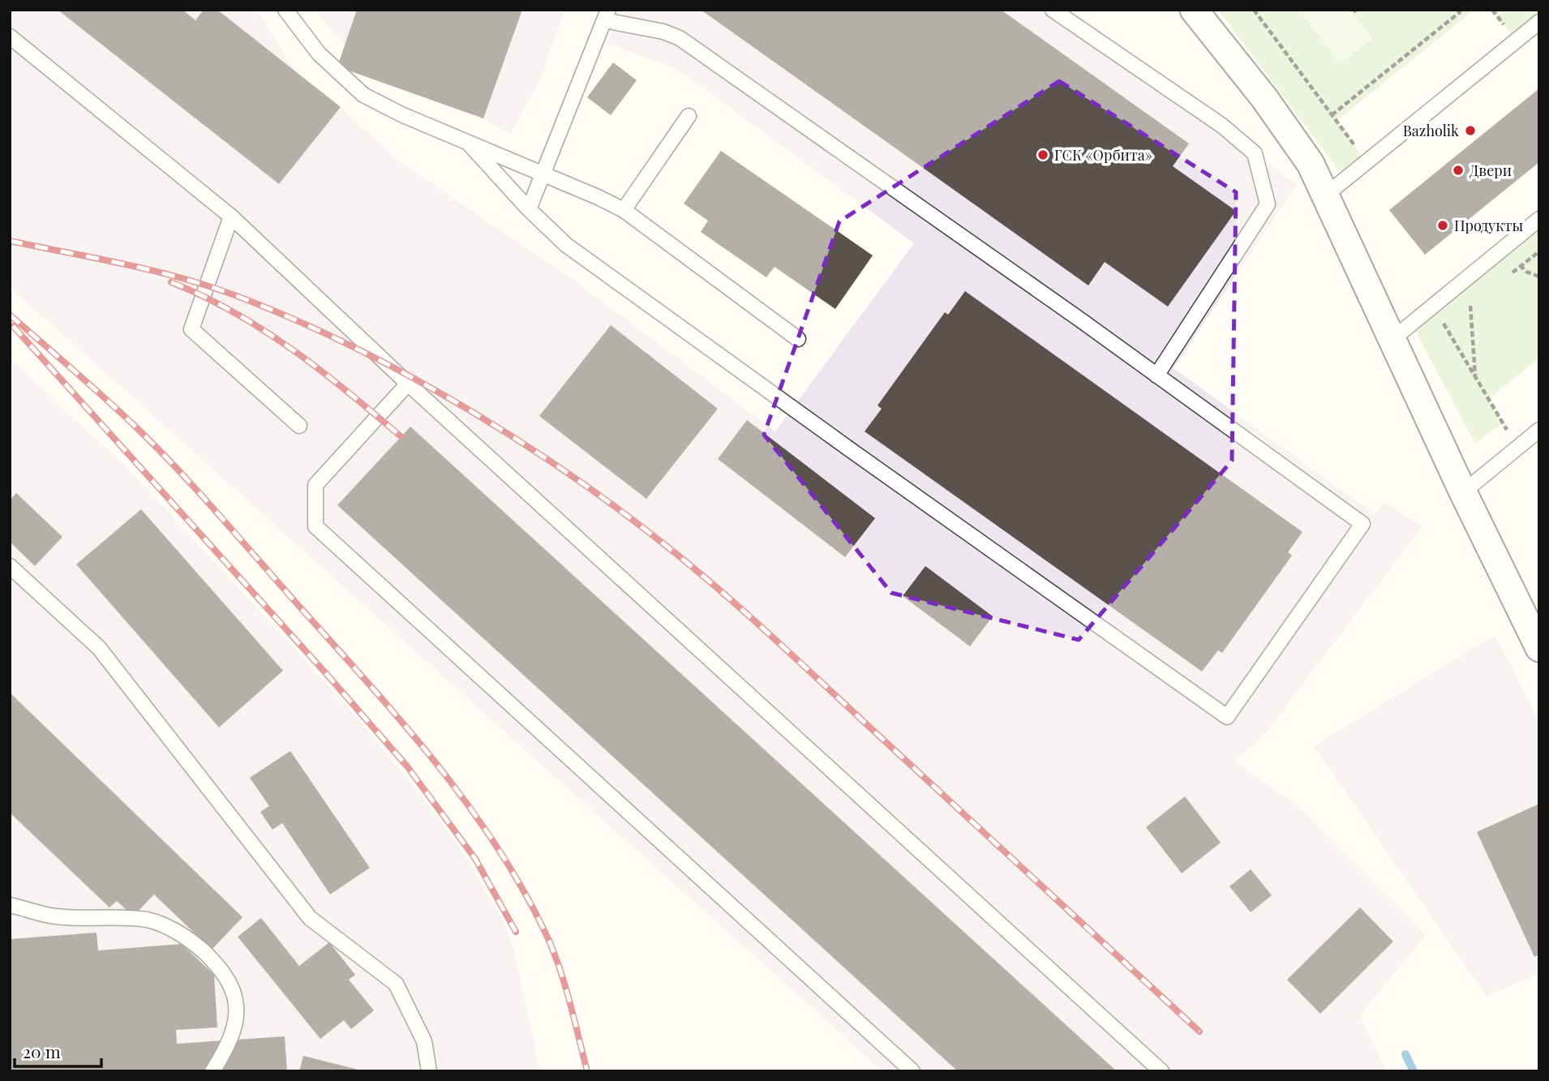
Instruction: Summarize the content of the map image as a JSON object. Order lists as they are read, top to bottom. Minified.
{"places":["Bazholik","ГСК «Орбита»","Двери","Продукты"],"scale_bar":"20 m"}
